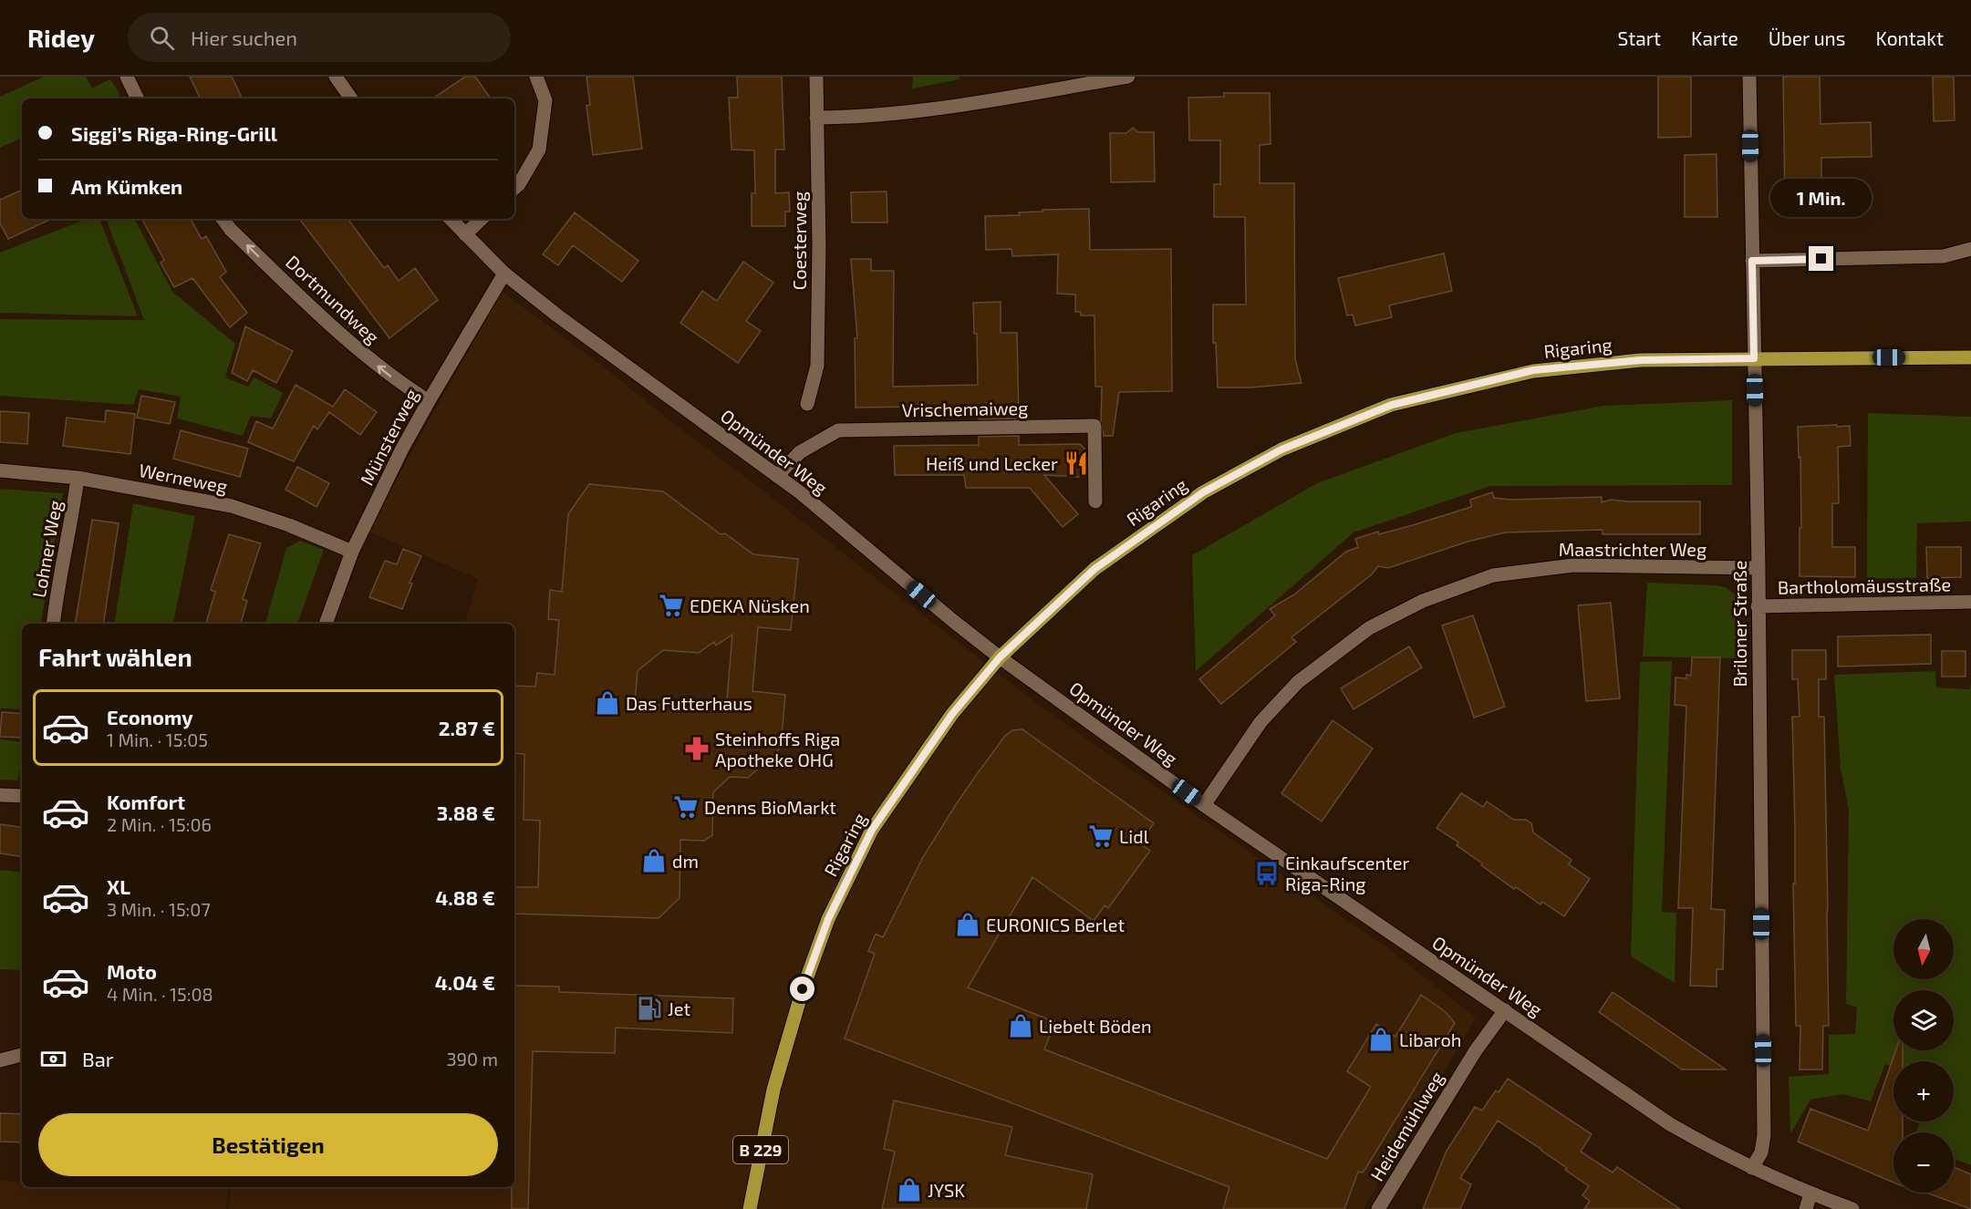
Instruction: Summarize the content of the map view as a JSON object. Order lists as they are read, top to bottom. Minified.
{"streets":{"main road":["Rigaring","B 229"],"street":["Coesterweg","Dortmundweg","Vrischemaiweg","Münsterweg","Opmünder Weg","Werneweg","Lohner Weg","Maastrichter Weg","Bartholomäusstraße","Briloner Straße","Heidemühlweg"]},"crossings":[["Dortmundweg","Münsterweg"],["Rigaring","Opmünder Weg"],["Rigaring","Briloner Straße"],["Vrischemaiweg","Opmünder Weg"],["Münsterweg","Opmünder Weg"],["Münsterweg","Werneweg"],["Opmünder Weg","Maastrichter Weg"],["Opmünder Weg","Briloner Straße"],["Opmünder Weg","Heidemühlweg"],["Werneweg","Lohner Weg"],["Maastrichter Weg","Briloner Straße"],["Bartholomäusstraße","Briloner Straße"]],"one_way":["Dortmundweg"],"places":{"restaurant":["Heiß und Lecker"],"supermarket":["EDEKA Nüsken","Denns BioMarkt","Lidl"],"shop":["Das Futterhaus","dm","EURONICS Berlet","Liebelt Böden","Libaroh","JYSK"],"pharmacy":["Steinhoffs Riga Apotheke OHG"],"bus stop":["Einkaufscenter Riga-Ring"],"fuel station":["Jet"]},"north":"bottom","page":{"header":"Ridey","search":"Hier suchen","nav":["Start","Karte","Über uns","Kontakt"],"banner":["Siggi’s Riga-Ring-Grill","Am Kümken"],"bubble":"1 Min.","heading":"Fahrt wählen","list":[{"name":"Economy","note":"1 Min. · 15:05","value":"2.87 €"},{"name":"Komfort","note":"2 Min. · 15:06","value":"3.88 €"},{"name":"XL","note":"3 Min. · 15:07","value":"4.88 €"},{"name":"Moto","note":"4 Min. · 15:08","value":"4.04 €"}],"map_buttons":["+","−"],"pay":["Bar","390 m"],"buttons":"Bestätigen"}}
